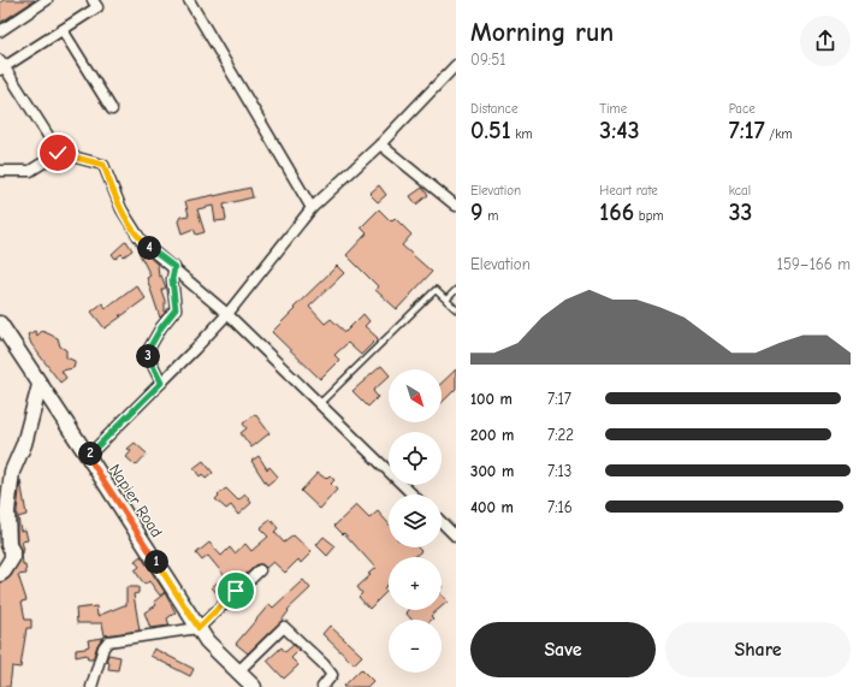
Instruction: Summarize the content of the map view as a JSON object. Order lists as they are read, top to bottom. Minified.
{"streets":{"street":["Napier Road"]},"north":"bottom right","page":{"heading":["Morning run","09:51"],"stats":[["Distance","0.51 km"],["Time","3:43"],["Pace","7:17 /km"],["Elevation","9 m"],["Heart rate","166 bpm"],["kcal","33"]],"pins":["4","3","2","1"],"chart":["Elevation","159–166 m"],"map_buttons":["+","−"],"list":[{"name":"100 m","note":"7:17"},{"name":"200 m","note":"7:22"},{"name":"300 m","note":"7:13"},{"name":"400 m","note":"7:16"}],"buttons":["Save","Share"]}}
